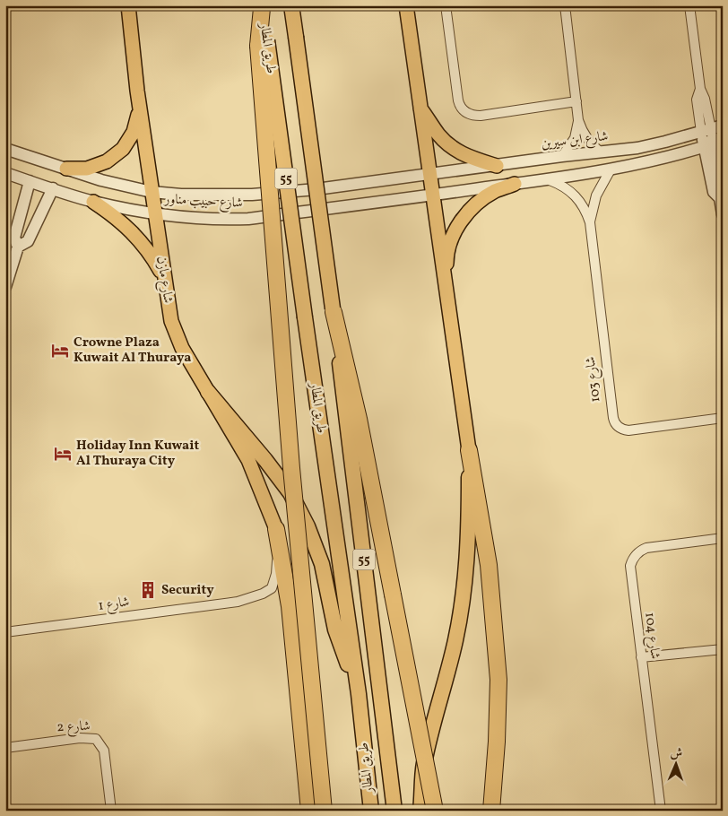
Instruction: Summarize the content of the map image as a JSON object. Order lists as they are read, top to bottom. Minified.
{"streets":{"highway":["طريق المطار","55"],"main road":["شارع مازن"],"street":["شارع ابن سيرين","شارع حبيب مناور","شارع 103","شارع 1","شارع 104","شارع 2"]},"crossings":[["شارع ابن سيرين","شارع حبيب مناور"],["شارع حبيب مناور","شارع مازن"],["شارع مازن","شارع 1"]],"places":{"hotel":["Crowne Plaza Kuwait Al Thuraya","Holiday Inn Kuwait Al Thuraya City"],"building":["Security"]},"north":"top"}
